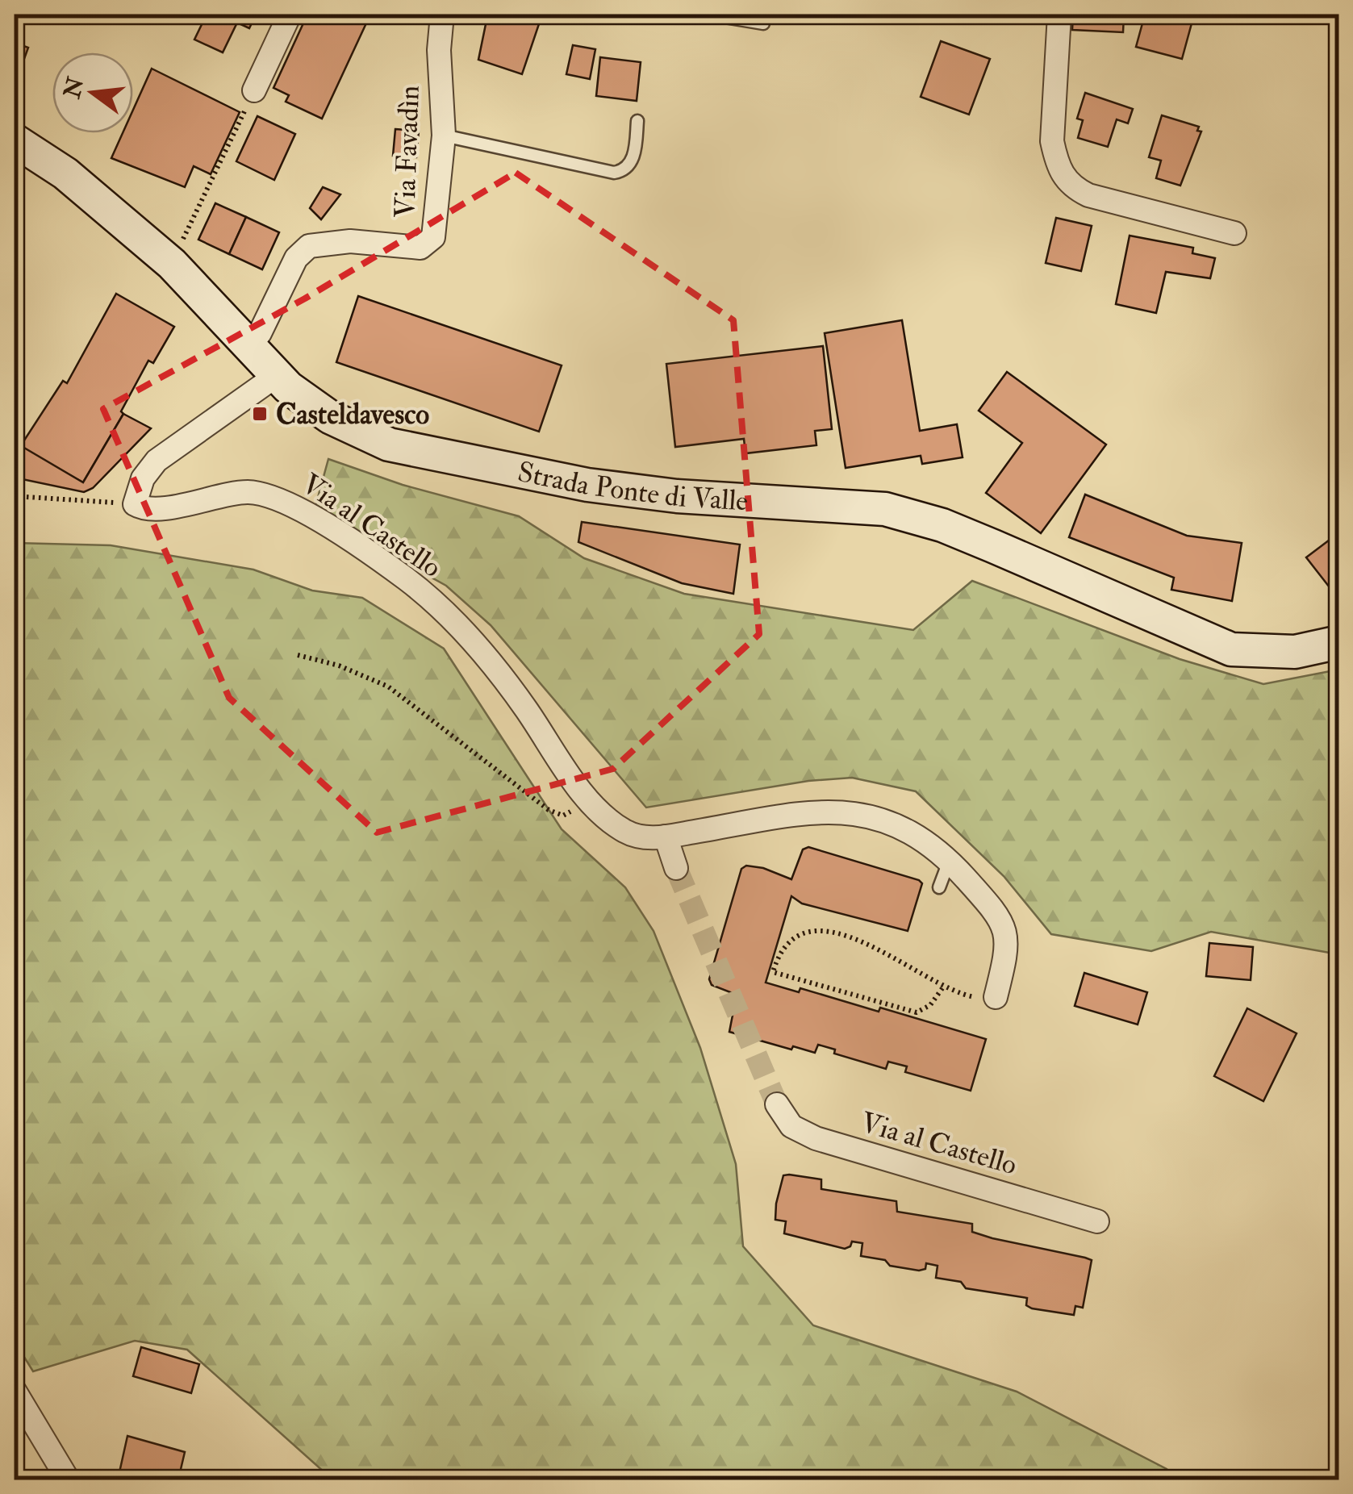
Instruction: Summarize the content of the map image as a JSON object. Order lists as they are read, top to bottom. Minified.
{"streets":{"street":["Via Favadìn","Strada Ponte di Valle","Via al Castello"]},"crossings":[["Via Favadìn","Strada Ponte di Valle"]],"places":{"transit":["Casteldavesco"]},"north":"left"}
